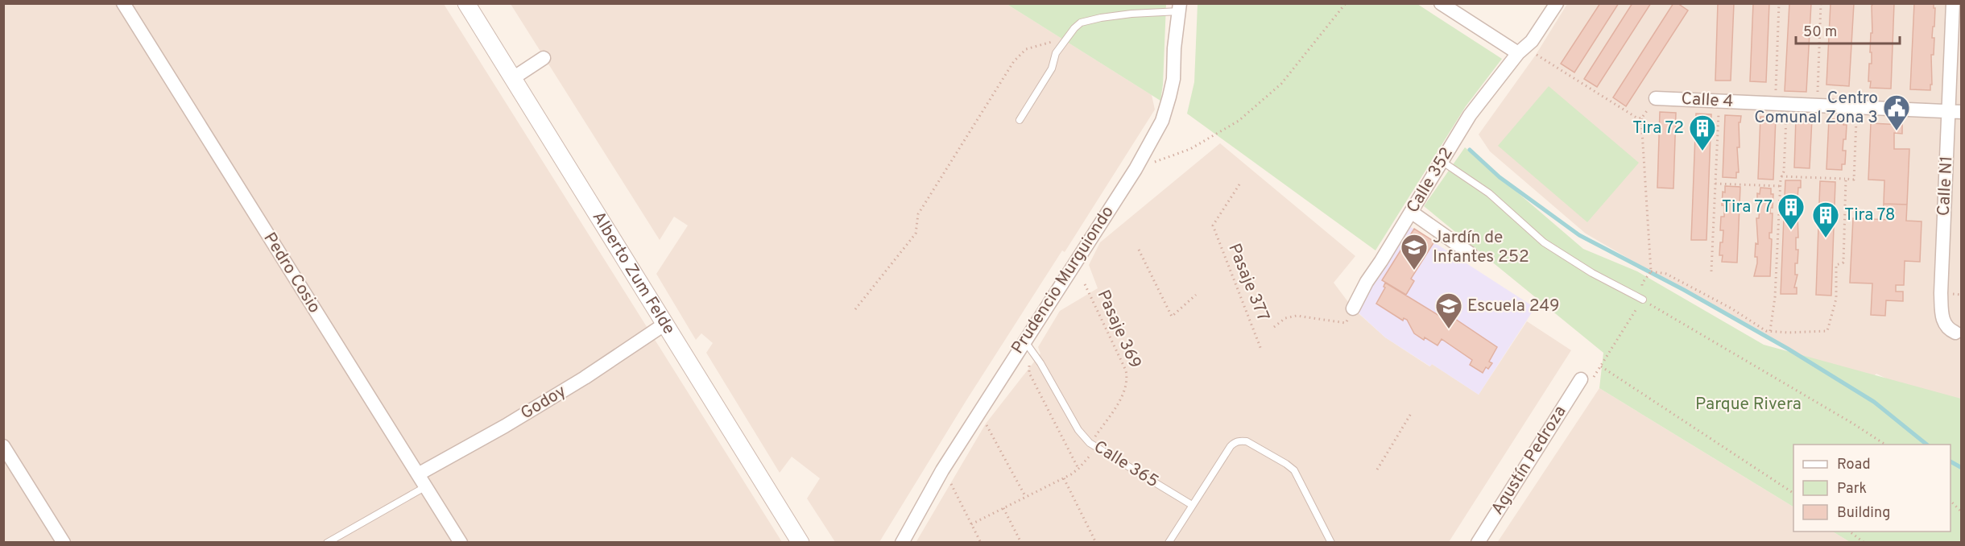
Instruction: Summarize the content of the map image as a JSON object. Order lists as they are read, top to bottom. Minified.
{"streets":{"street":["Calle 4","Calle 352","Calle N1","Pedro Cosio","Alberto Zum Felde","Prudencio Murguiondo","Godoy","Agustín Pedroza"],"lane":["Calle 365"],"path":["Pasaje 377","Pasaje 369"]},"crossings":[["Calle 4","Calle N1"],["Pedro Cosio","Godoy"],["Alberto Zum Felde","Godoy"],["Prudencio Murguiondo","Calle 365"],["Pasaje 369","Calle 365"]],"parks":["Parque Rivera"],"places":{"public building":["Centro Comunal Zona 3"],"building":["Tira 72","Tira 77","Tira 78"],"school or university":["Jardín de Infantes 252","Escuela 249"]},"legend":["Road","Park","Building"],"scale_bar":"50 m"}
